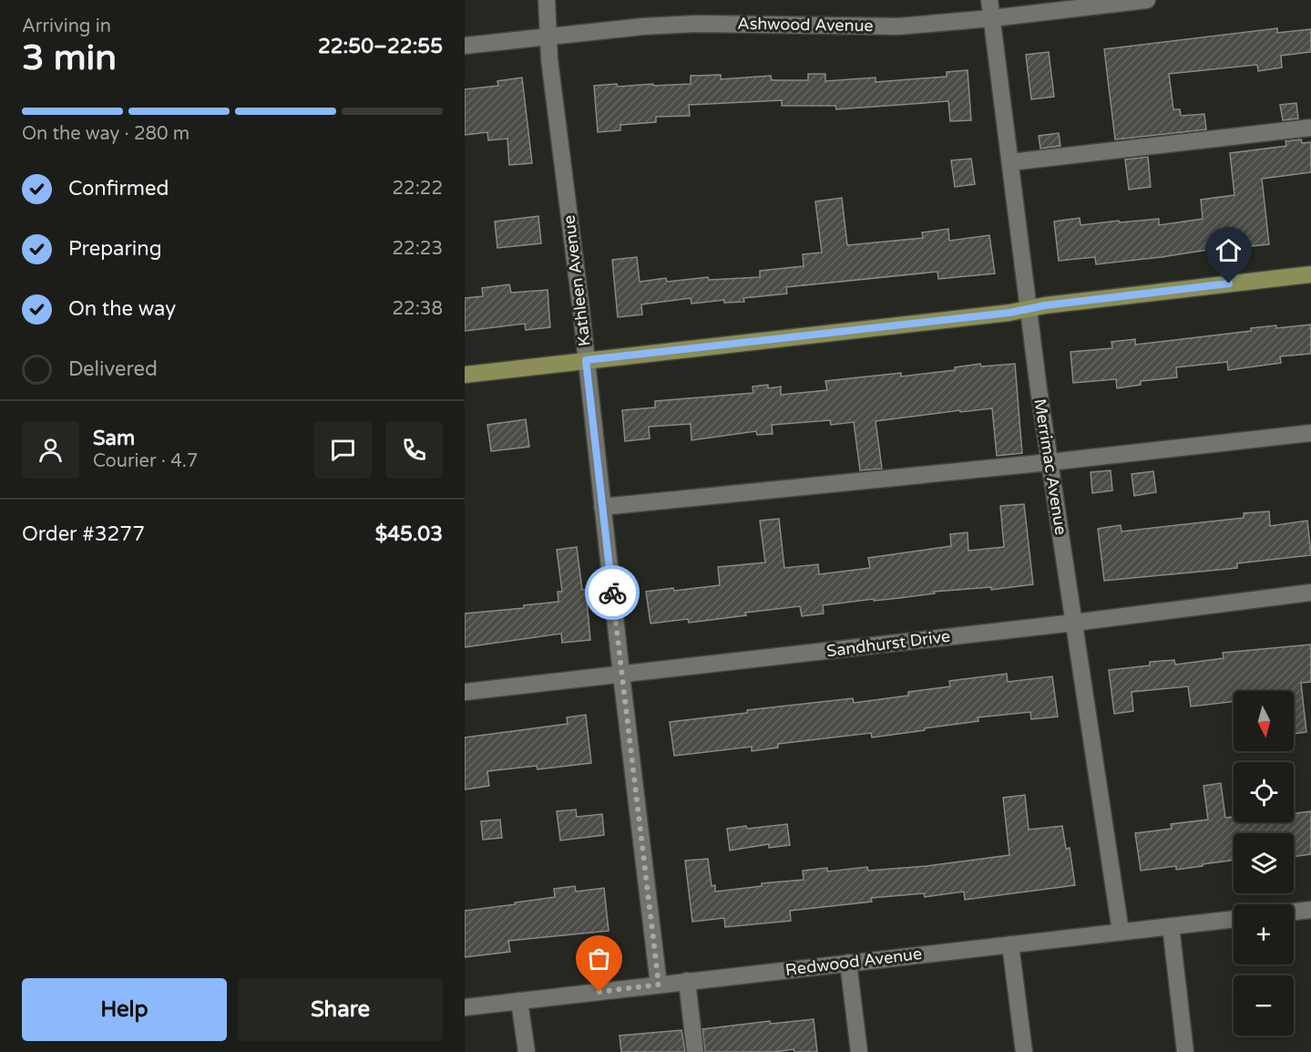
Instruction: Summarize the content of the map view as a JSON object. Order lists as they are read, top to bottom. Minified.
{"streets":{"street":["Ashwood Avenue","Kathleen Avenue","Merrimac Avenue","Sandhurst Drive","Redwood Avenue"]},"crossings":[["Ashwood Avenue","Kathleen Avenue"],["Ashwood Avenue","Merrimac Avenue"],["Kathleen Avenue","Sandhurst Drive"],["Kathleen Avenue","Redwood Avenue"],["Merrimac Avenue","Sandhurst Drive"],["Merrimac Avenue","Redwood Avenue"]],"north":"bottom","page":{"heading":["3 min","Arriving in","22:50–22:55"],"panel":["Sam","Courier · 4.7","Order #3277","$45.03"],"bar":"On the way · 280 m","list":[["Confirmed","22:22"],["Preparing","22:23"],["On the way","22:38"],"Delivered"],"map_buttons":["+","−"],"buttons":["Help","Share"]}}
